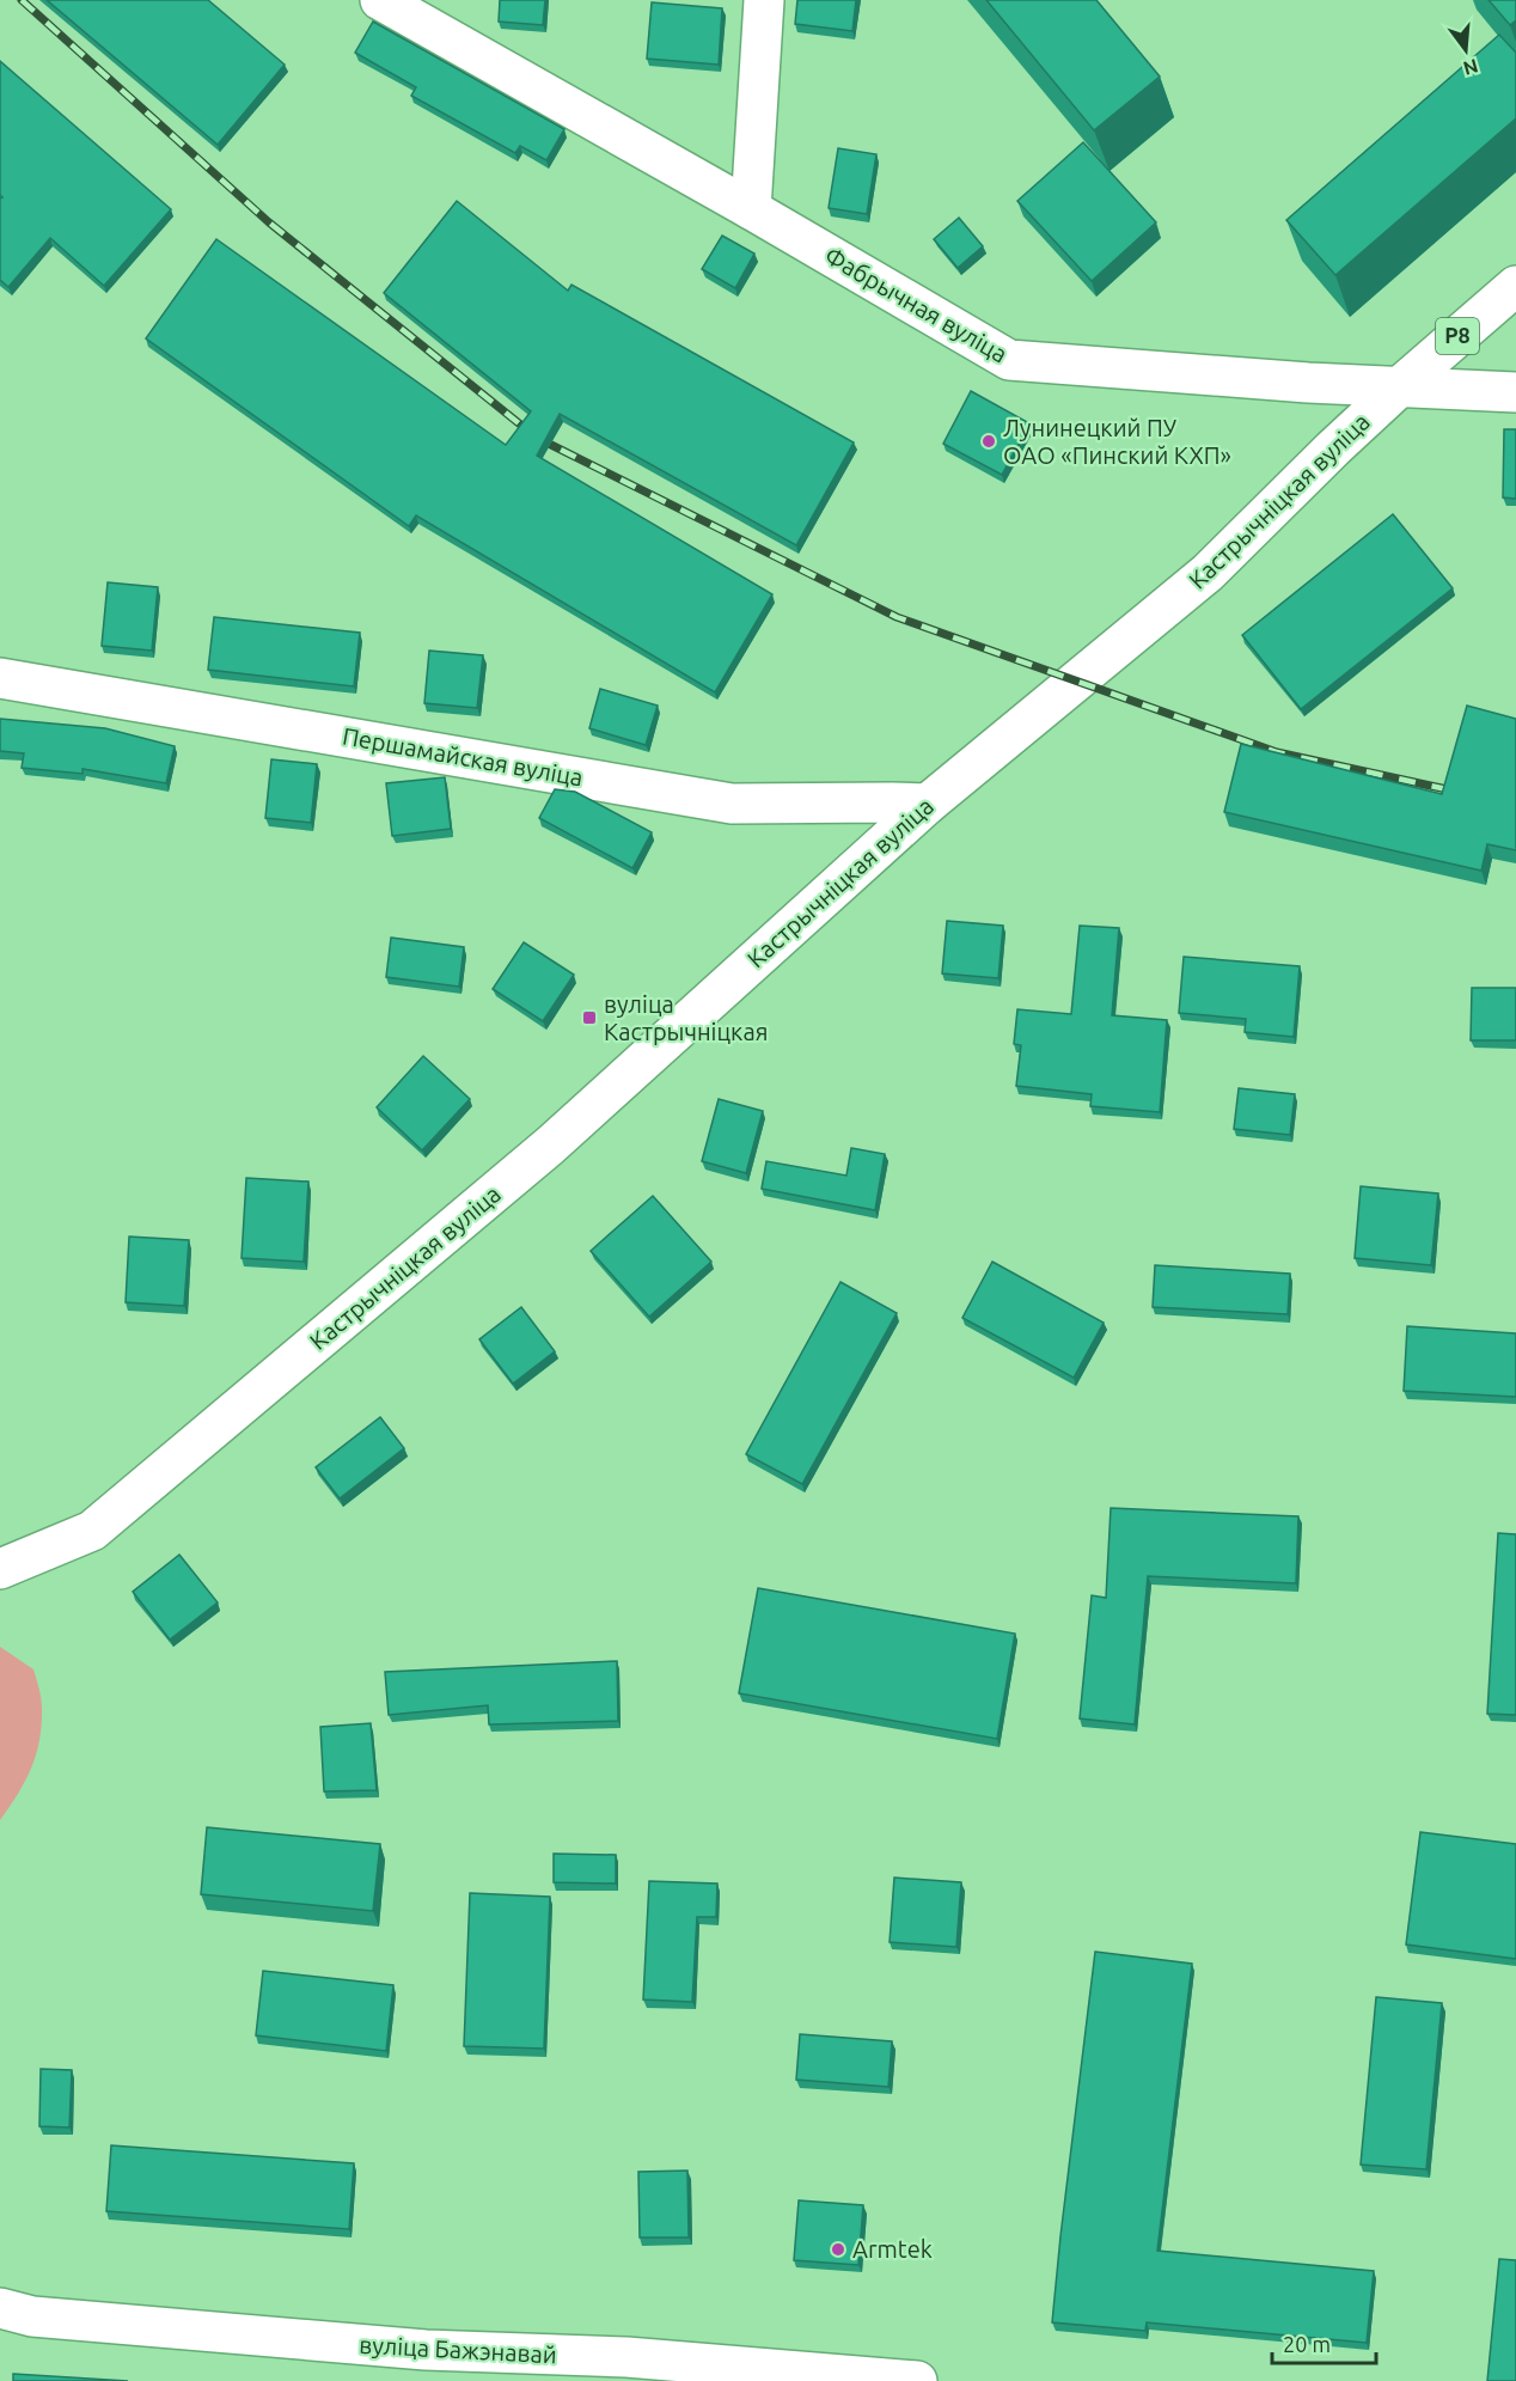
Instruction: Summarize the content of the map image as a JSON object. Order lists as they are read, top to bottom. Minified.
{"streets":{"street":["Фабрычная вуліца","Р8","Кастрычніцкая вуліца","Першамайская вуліца","вуліца Бажэнавай"]},"crossings":[["Фабрычная вуліца","Р8"],["Фабрычная вуліца","Кастрычніцкая вуліца"],["Р8","Кастрычніцкая вуліца"],["Кастрычніцкая вуліца","Першамайская вуліца"]],"places":{"other":["Лунинецкий ПУ ОАО «Пинский КХП»","Armtek"],"transit":["вуліца Кастрычніцкая"]},"scale_bar":"20 m","north":"bottom"}
